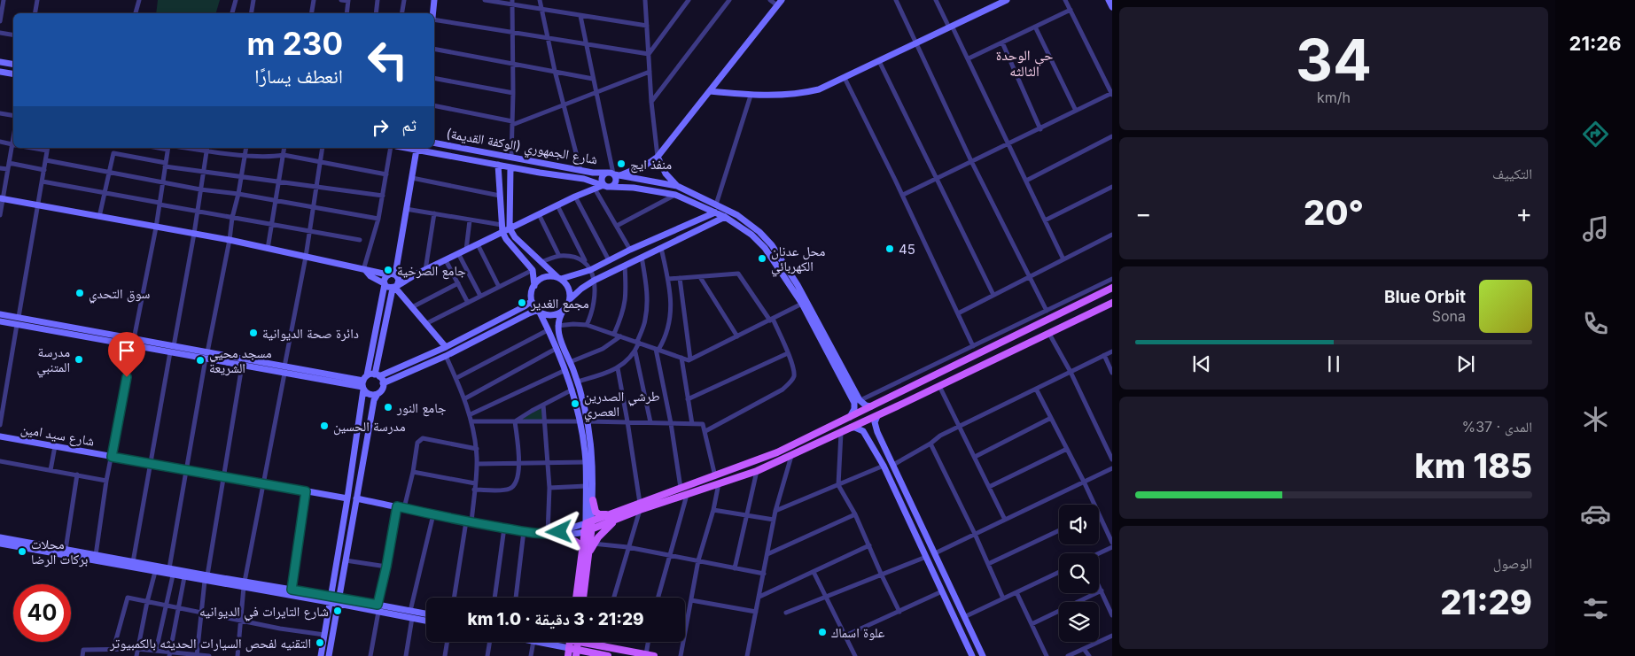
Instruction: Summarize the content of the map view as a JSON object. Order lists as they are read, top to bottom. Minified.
{"streets":{"main road":["شارع الجمهوري (الوكفة القديمة)","شارع سيد امين"]},"districts":["حي الوحدة الثالثه"],"places":["منفذ ايج","45","محل عدنان الكهربائي","جامع الصرخية","سوق التحدي","مجمع الغدير","دائرة صحة الديوانية","مدرسة المتنبي","مسجد محيي الشريعة","طرشي الصدرين العصري","جامع النور","مدرسة الحسين","محلات بركات الرضا","شارع التايرات في الديوانيه","علوة اسماك","التقنيه لفحص السيارات الحديثه بالكمبيوتر"],"page":{"tabs":"21:26","tile":[["34","km/h"],"التكييف",["المدى · 37%","185 km"],["الوصول","21:29"]],"turn":["230 m","انعطف يسارًا"],"then":"ثم","heat":["−","20°","+"],"song":["Blue Orbit","Sona"],"limit":"40","trip":"21:29 · 3 دقيقة · 1.0 km"}}
